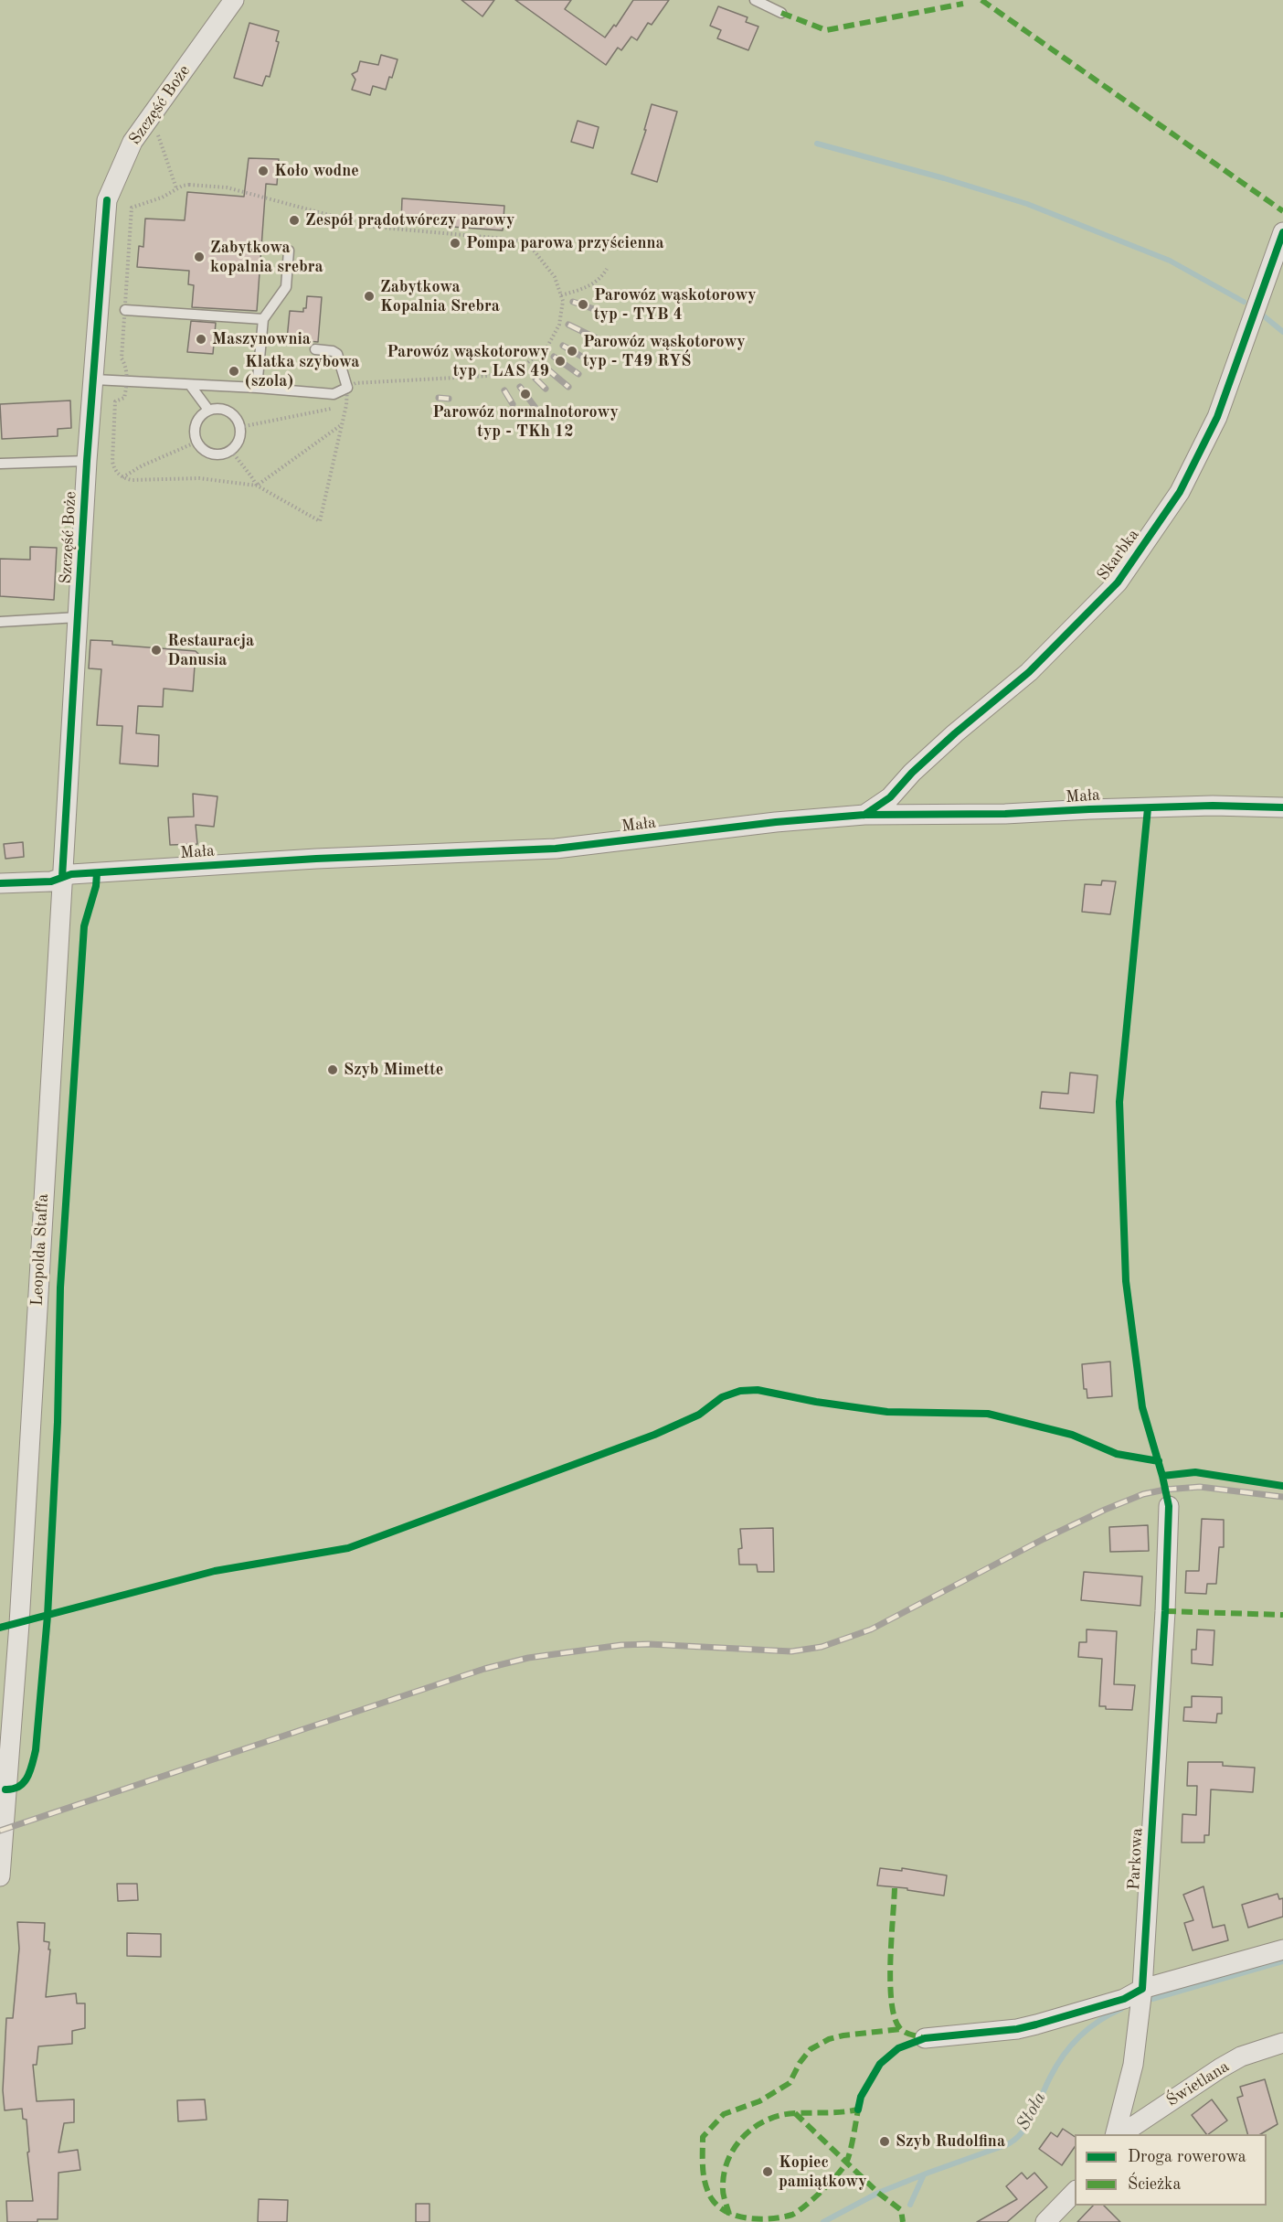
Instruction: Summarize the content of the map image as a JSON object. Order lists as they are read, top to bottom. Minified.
{"streets":{"street":["Szczęść Boże","Skarbka","Mała","Leopolda Staffa","Parkowa","Świetlana"]},"crossings":[["Szczęść Boże","Mała"],["Szczęść Boże","Leopolda Staffa"],["Skarbka","Mała"],["Mała","Leopolda Staffa"]],"water":["Stoła"],"places":["Koło wodne","Zespół prądotwórczy parowy","Pompa parowa przyścienna","Zabytkowa kopalnia srebra","Zabytkowa Kopalnia Srebra","Parowóz wąskotorowy typ - TYB 4","Maszynownia","Parowóz wąskotorowy typ - T49 RYŚ","Parowóz wąskotorowy typ - LAS 49","Klatka szybowa (szola)","Parowóz normalnotorowy typ - TKh 12","Restauracja Danusia","Szyb Mimette","Szyb Rudolfina","Kopiec pamiątkowy"],"legend":["Droga rowerowa","Ścieżka"]}
